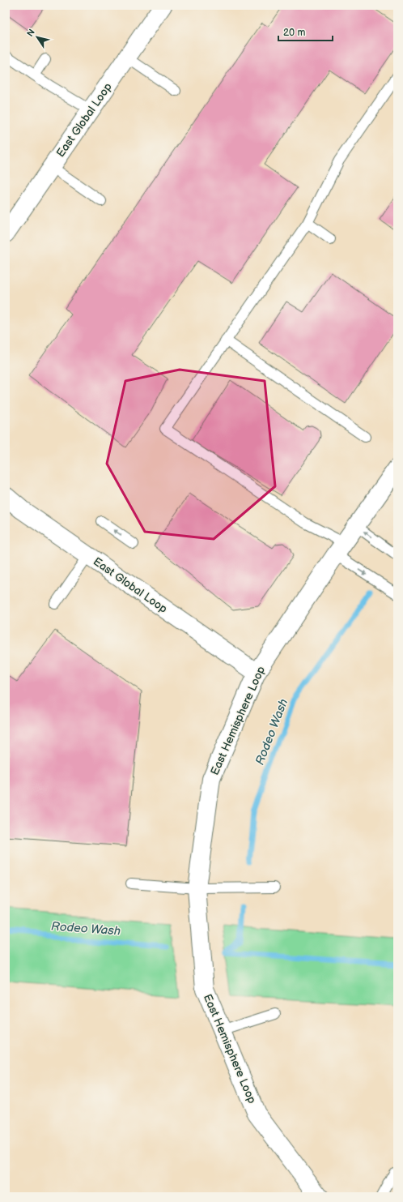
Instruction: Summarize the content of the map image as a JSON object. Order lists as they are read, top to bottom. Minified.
{"streets":{"street":["East Global Loop","East Hemisphere Loop"]},"crossings":[["East Global Loop","East Hemisphere Loop"]],"water":["Rodeo Wash"],"scale_bar":"20 m","north":"top left"}
